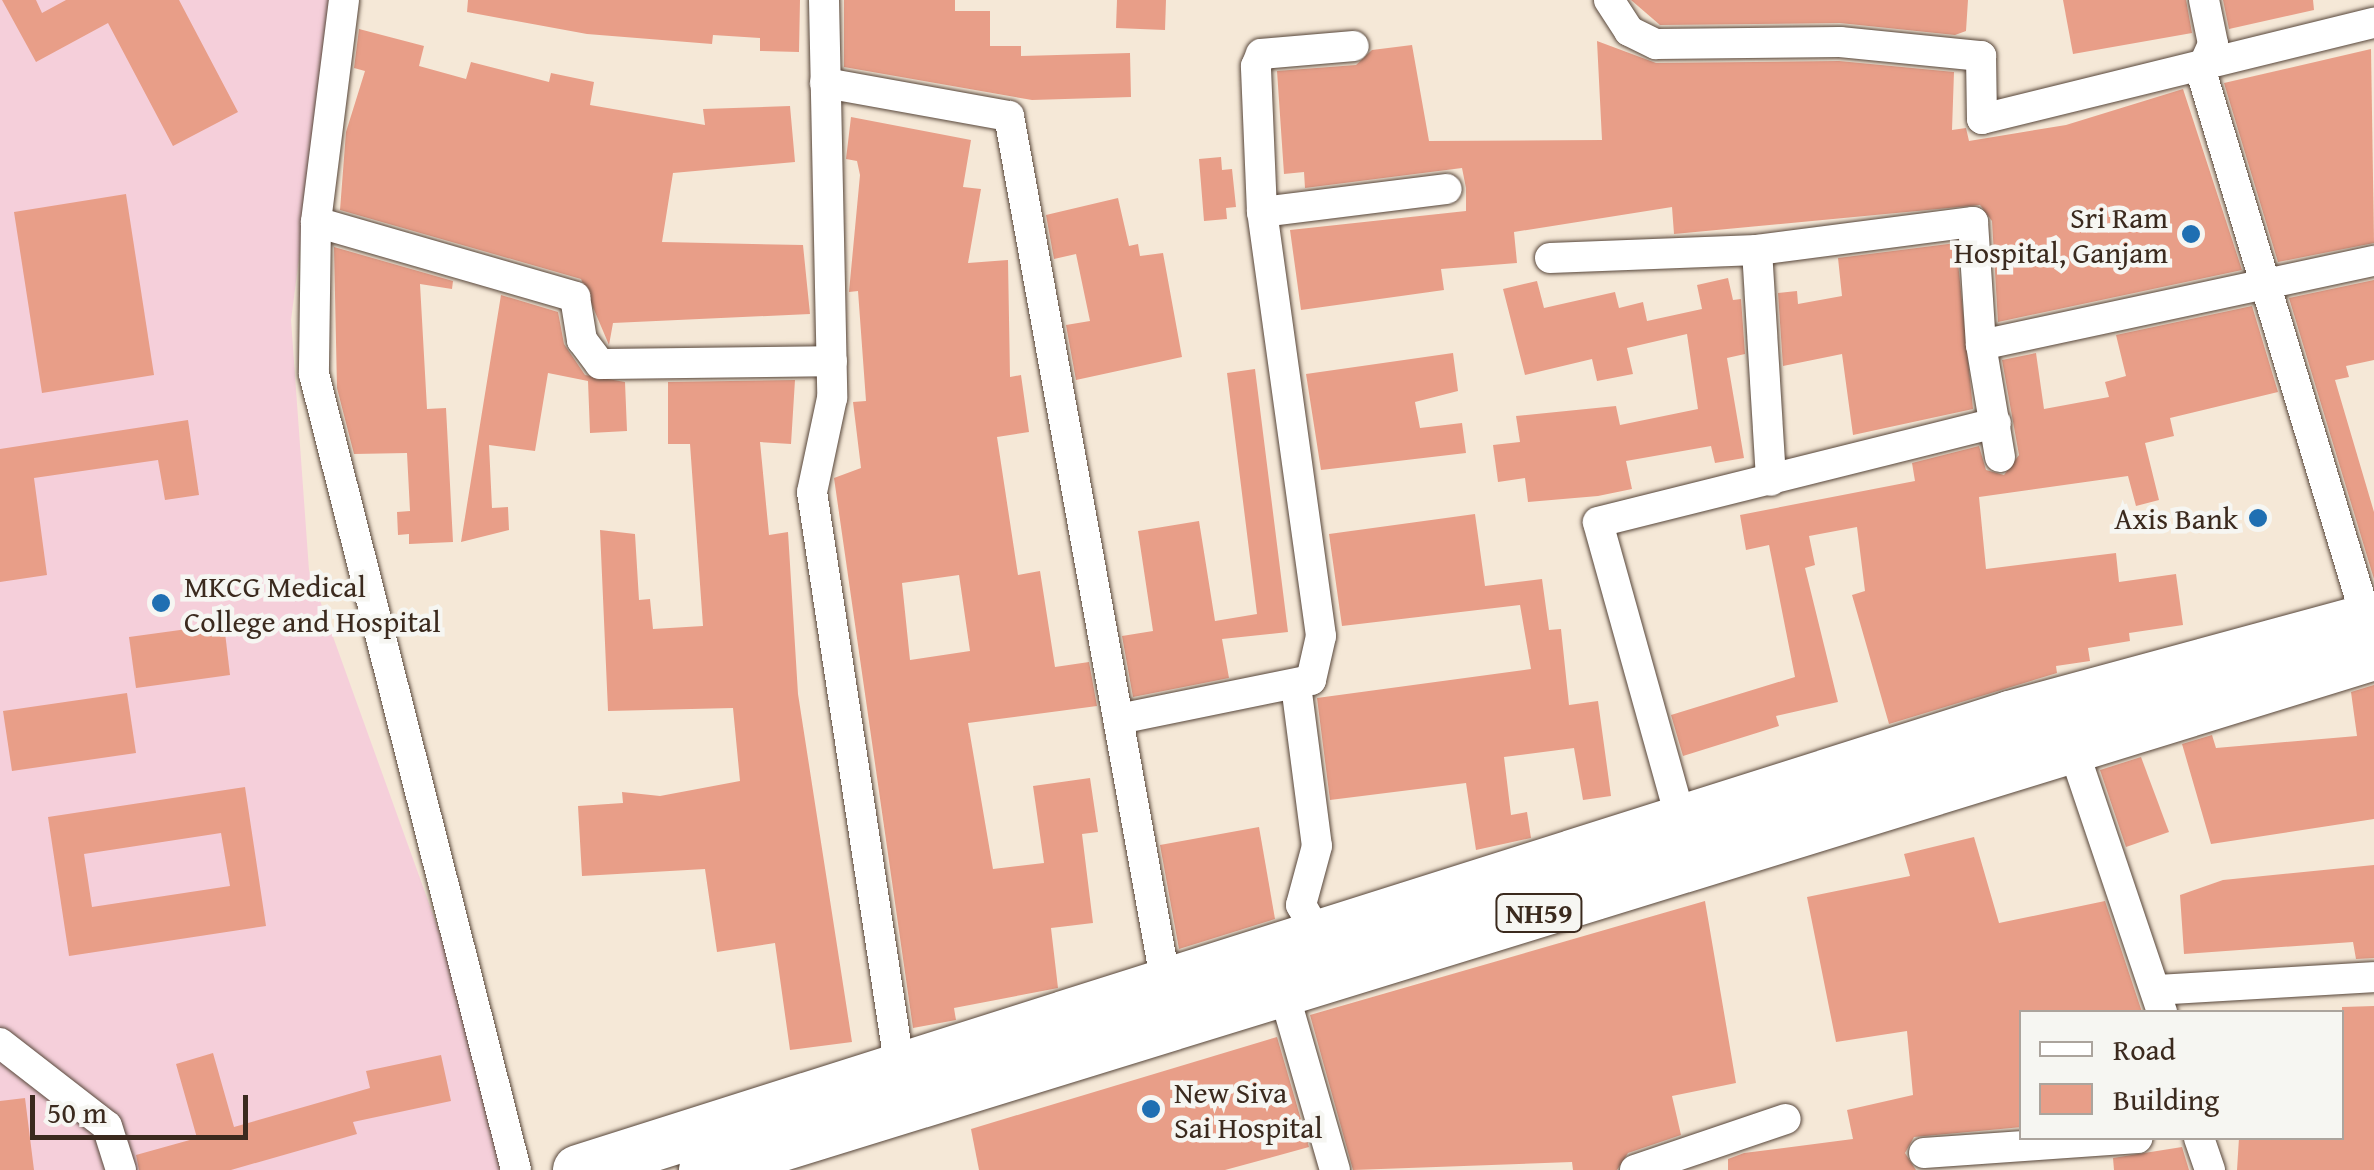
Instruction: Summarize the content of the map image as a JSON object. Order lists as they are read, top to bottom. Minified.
{"streets":{"highway":["NH59"]},"places":["Sri Ram Hospital, Ganjam","Axis Bank","MKCG Medical College and Hospital","New Siva Sai Hospital"],"legend":["Road","Building"],"scale_bar":"50 m"}
